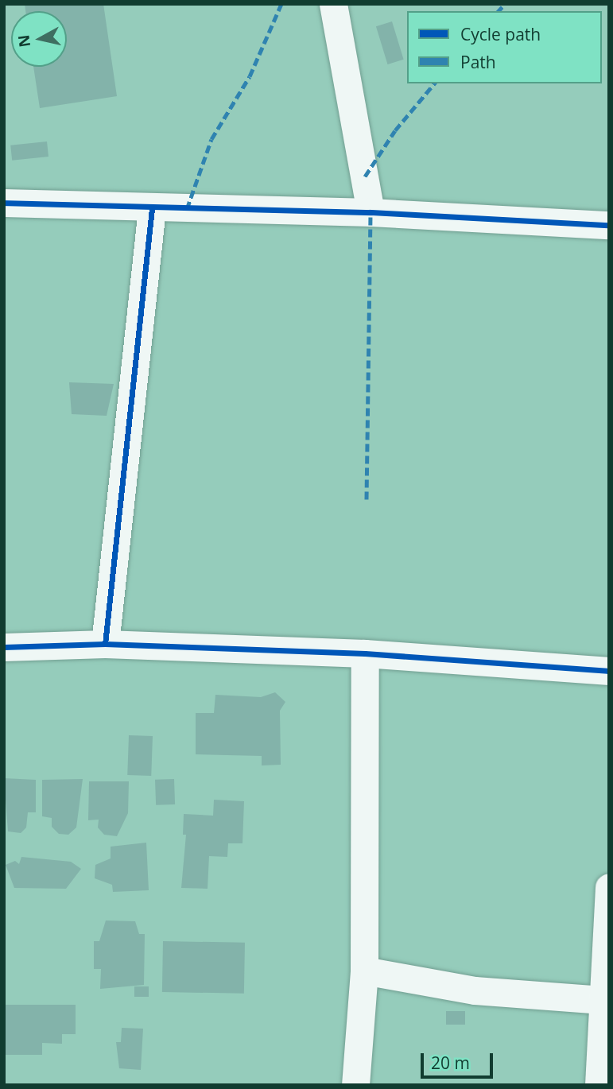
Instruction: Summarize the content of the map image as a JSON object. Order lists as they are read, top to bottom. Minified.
{"legend":["Cycle path","Path"],"scale_bar":"20 m","north":"left"}
